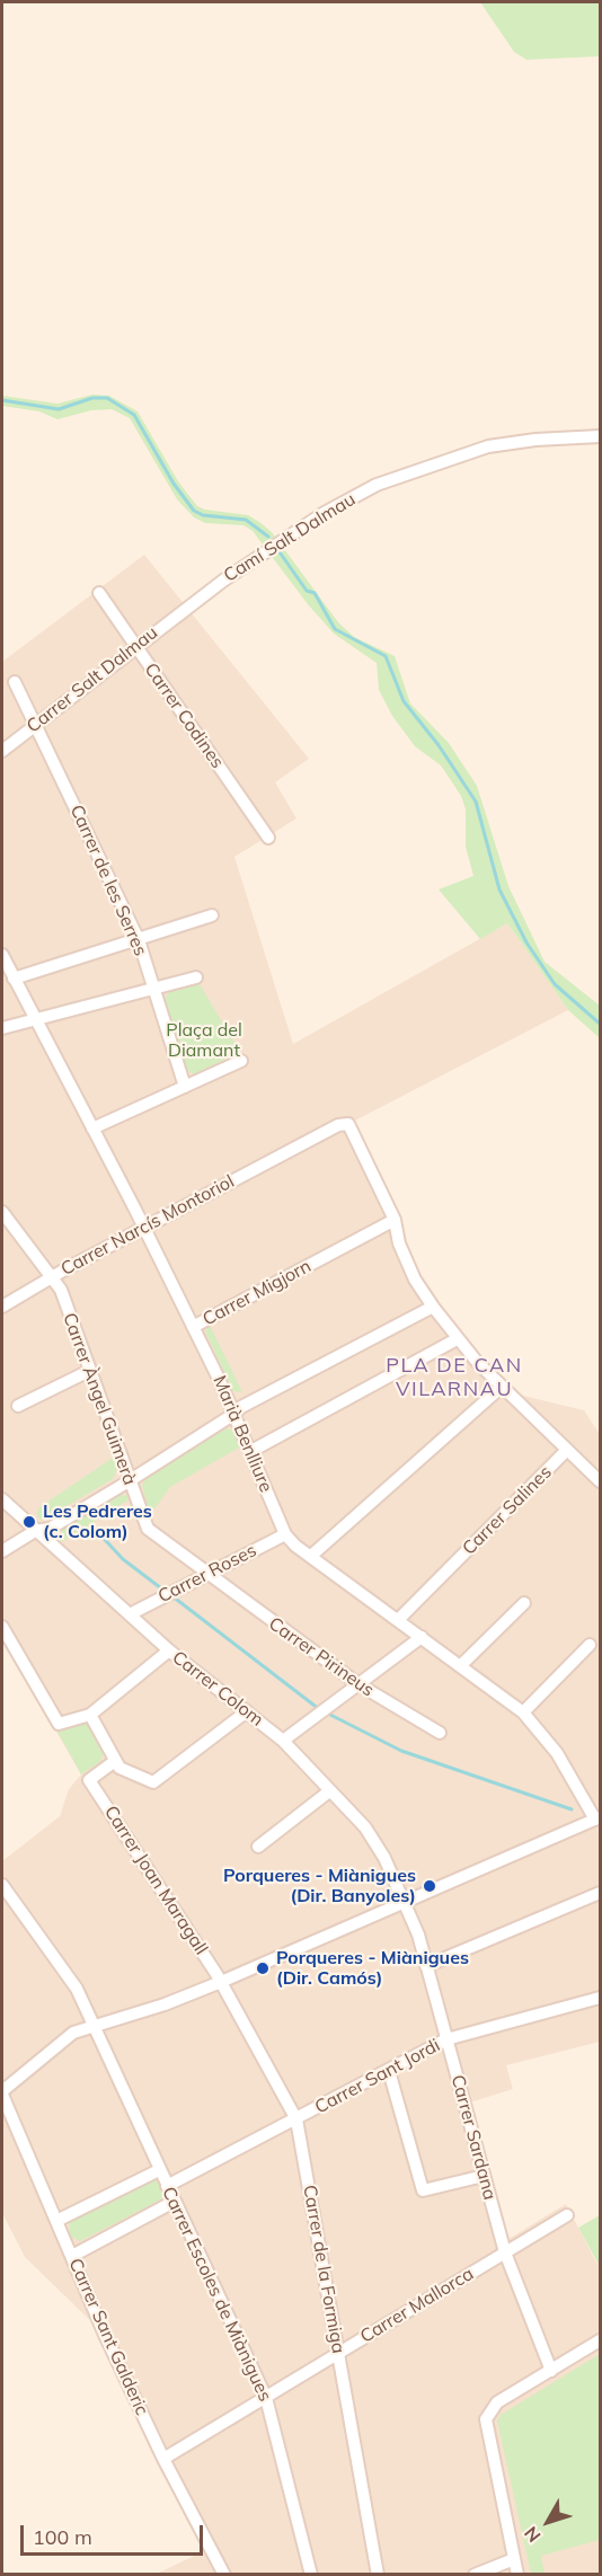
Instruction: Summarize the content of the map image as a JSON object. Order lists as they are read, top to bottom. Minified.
{"streets":{"street":["Camí Salt Dalmau","Carrer Salt Dalmau","Carrer Codines","Carrer de les Serres","Carrer Narcís Montoriol","Carrer Migjorn","Carrer Àngel Guimerà","Marià Benlliure","Carrer Salines","Carrer Roses","Carrer Pirineus","Carrer Colom","Carrer Joan Maragall","Carrer Sant Jordi","Carrer Sardana","Carrer de la Formiga","Carrer Escoles de Miànigues","Carrer Mallorca","Carrer Sant Galderic"]},"crossings":[["Camí Salt Dalmau","Carrer Salt Dalmau"],["Carrer Salt Dalmau","Carrer Codines"],["Carrer Salt Dalmau","Carrer de les Serres"],["Carrer Narcís Montoriol","Carrer Migjorn"],["Carrer Narcís Montoriol","Carrer Àngel Guimerà"],["Carrer Narcís Montoriol","Marià Benlliure"],["Carrer Narcís Montoriol","Carrer Salines"],["Carrer Migjorn","Marià Benlliure"],["Carrer Migjorn","Carrer Salines"],["Carrer Àngel Guimerà","Carrer Roses"],["Carrer Àngel Guimerà","Carrer Pirineus"],["Marià Benlliure","Carrer Salines"],["Marià Benlliure","Carrer Roses"],["Carrer Roses","Carrer Pirineus"],["Carrer Roses","Carrer Colom"],["Carrer Colom","Carrer Sardana"],["Carrer Joan Maragall","Carrer de la Formiga"],["Carrer Sant Jordi","Carrer Sardana"],["Carrer Sant Jordi","Carrer de la Formiga"],["Carrer Sant Jordi","Carrer Escoles de Miànigues"],["Carrer Sardana","Carrer Mallorca"],["Carrer de la Formiga","Carrer Mallorca"],["Carrer Escoles de Miànigues","Carrer Mallorca"],["Carrer Mallorca","Carrer Sant Galderic"]],"districts":["PLA DE CAN VILARNAU"],"parks":["Plaça del Diamant"],"places":["Les Pedreres (c. Colom)","Porqueres - Miànigues (Dir. Banyoles)","Porqueres - Miànigues (Dir. Camós)"],"scale_bar":"100 m","north":"bottom left"}
